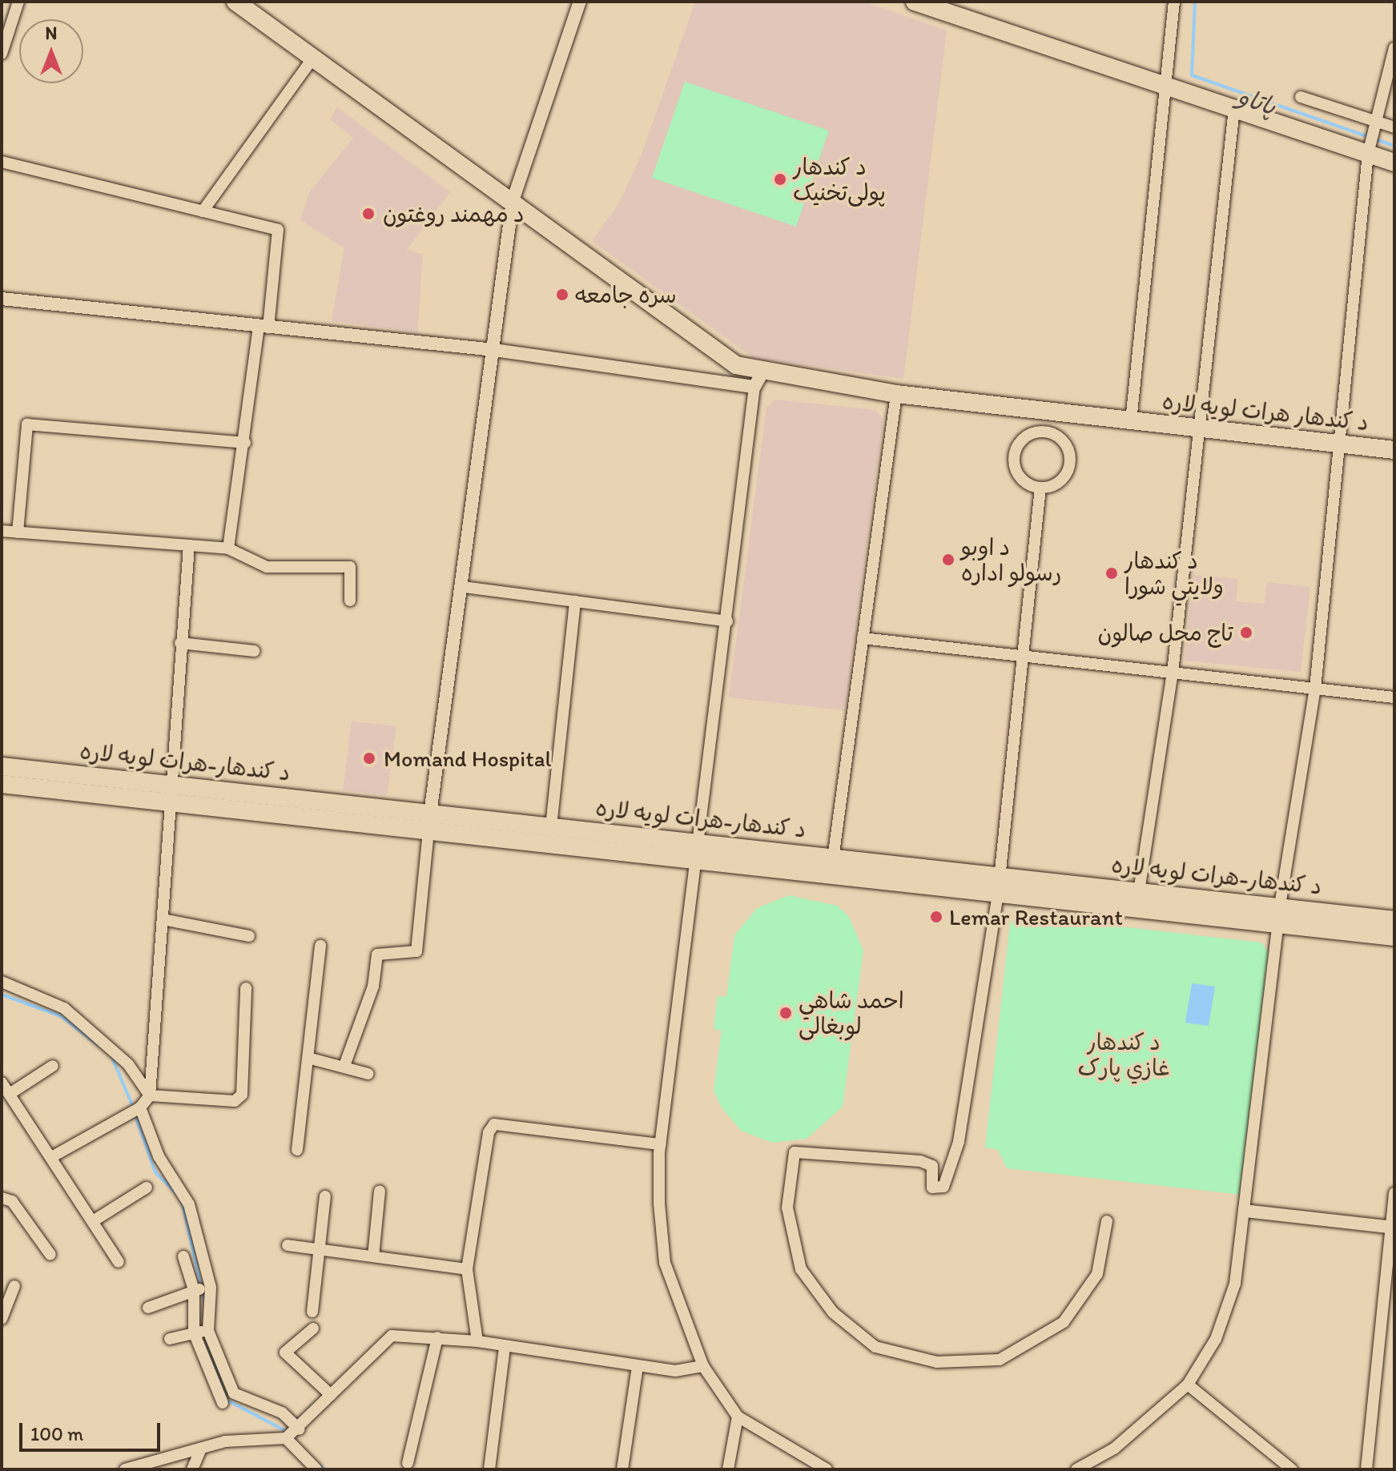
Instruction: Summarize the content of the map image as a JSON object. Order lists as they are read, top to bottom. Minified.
{"streets":{"main road":["د کندهار هرات لویه لاره","د کندهار-هرات لويه لاره"]},"water":["پاتاو"],"parks":["د کندهار غازي پارک"],"places":["د کندهار پولی‌تخنیک","د مهمند روغتون","سره جامعه","د اوبو رسولو اداره","د کندهار ولايتي شورا","تاج محل صالون","Momand Hospital","Lemar Restaurant","احمد شاهي لوبغالی"],"scale_bar":"100 m","north":"top"}
